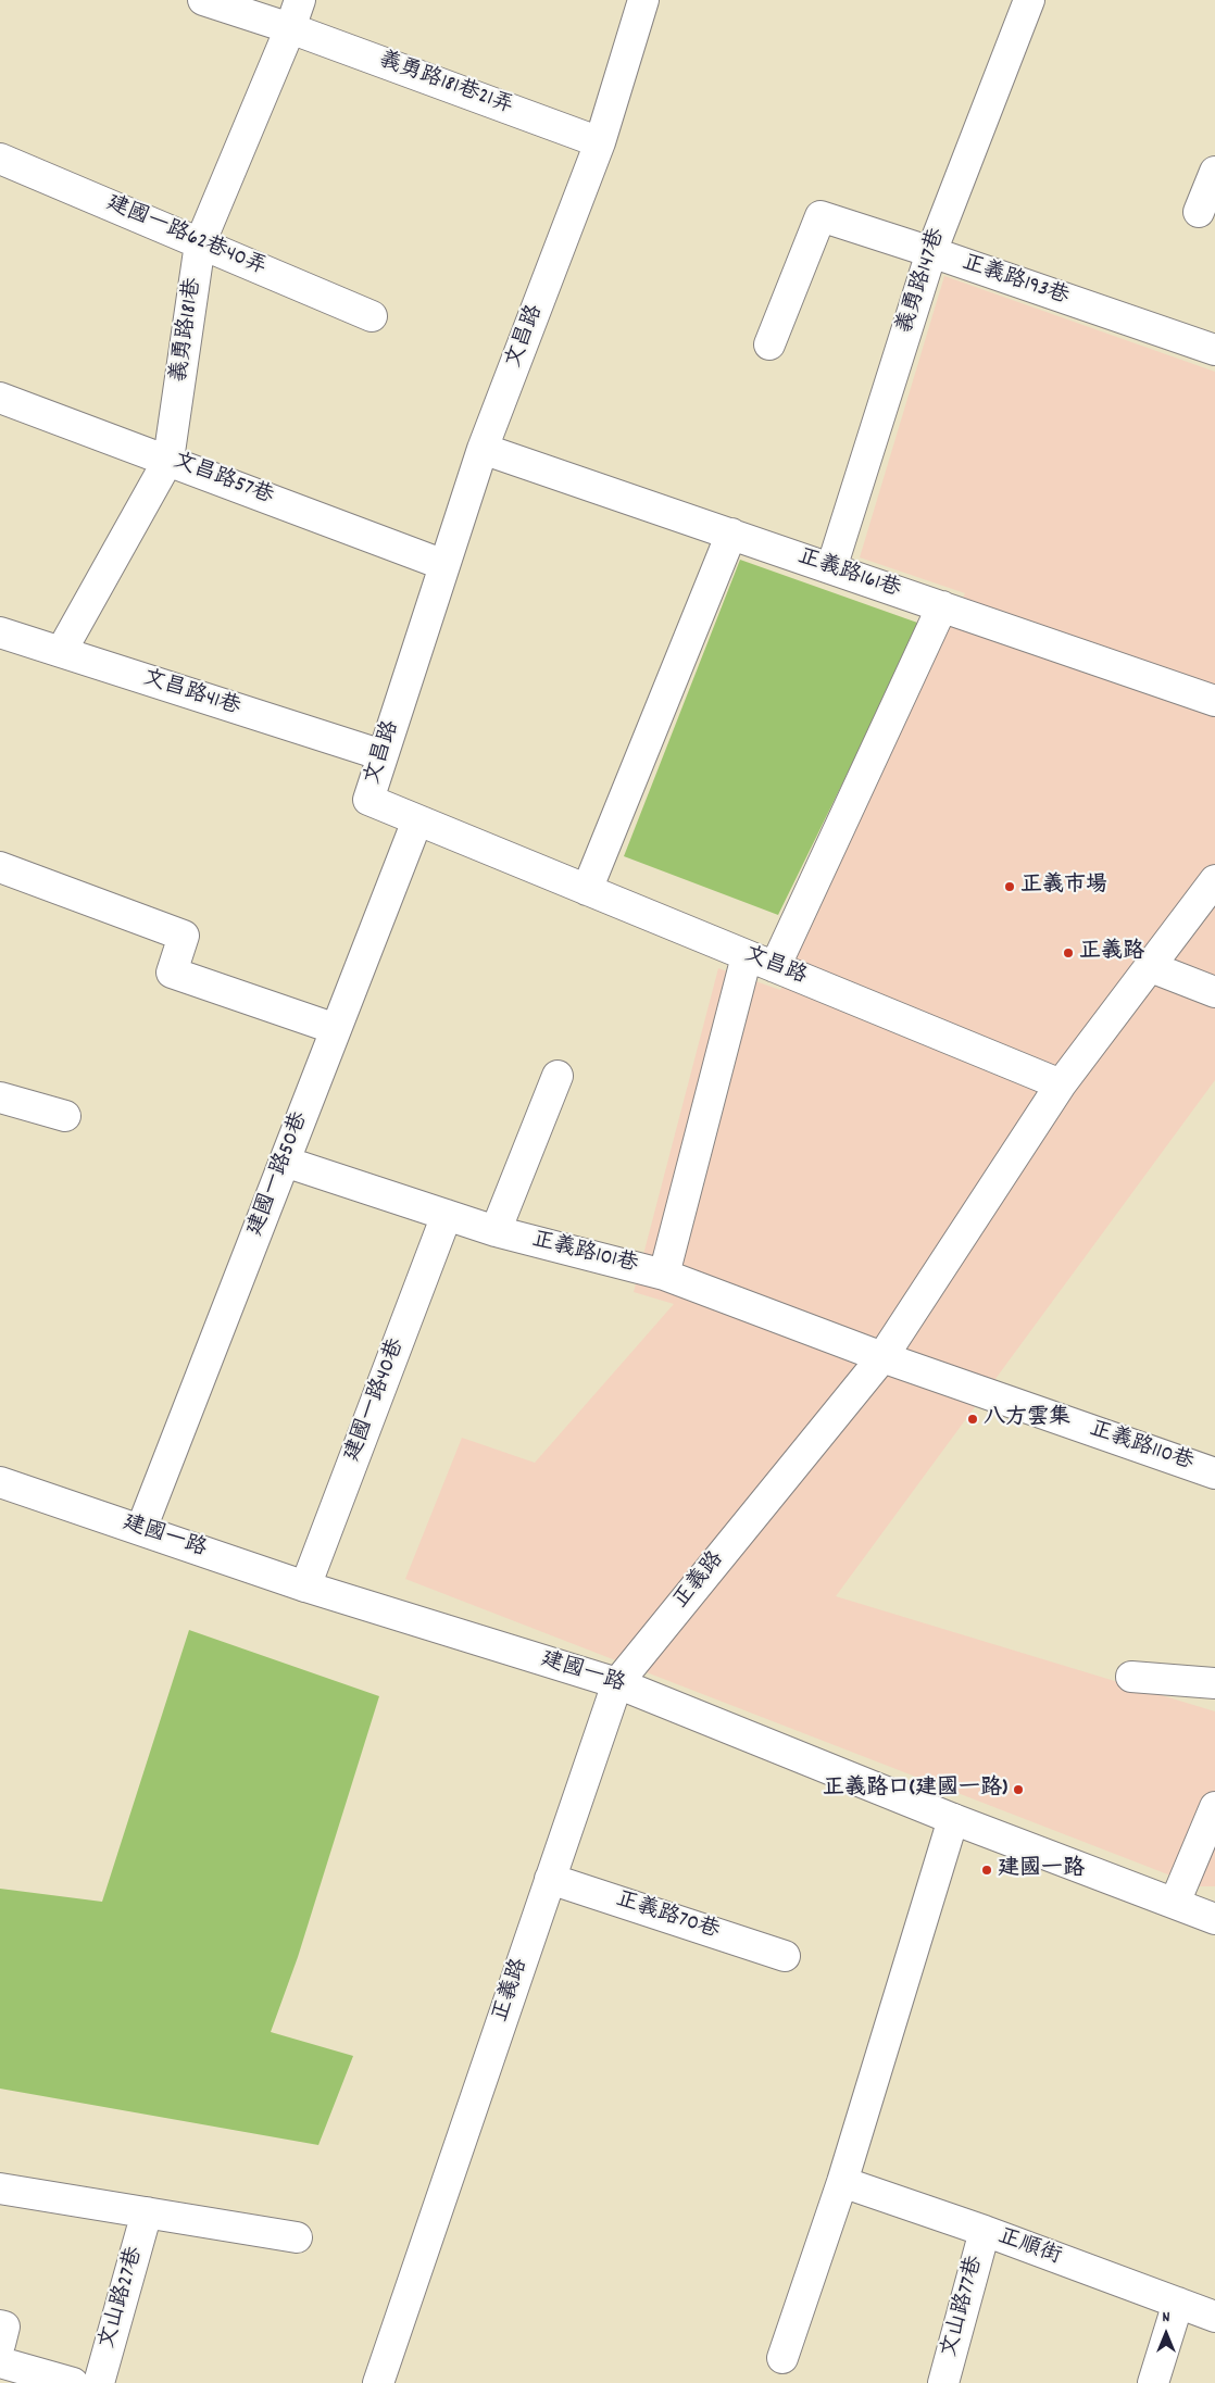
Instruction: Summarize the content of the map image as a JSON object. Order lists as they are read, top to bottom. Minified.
{"streets":{"street":["義勇路181巷21弄","建國一路62巷40弄","義勇路147巷","正義路193巷","義勇路181巷","文昌路","文昌路57巷","正義路161巷","文昌路41巷","建國一路50巷","正義路101巷","建國一路40巷","正義路110巷","建國一路","正義路","正義路70巷","正順街","文山路27巷","文山路77巷"]},"crossings":[["義勇路181巷21弄","義勇路181巷"],["義勇路181巷21弄","文昌路"],["建國一路62巷40弄","義勇路181巷"],["義勇路147巷","正義路193巷"],["義勇路147巷","正義路161巷"],["義勇路181巷","文昌路57巷"],["義勇路181巷","文昌路41巷"],["文昌路","文昌路57巷"],["文昌路","正義路161巷"],["文昌路","文昌路41巷"],["文昌路","建國一路50巷"],["文昌路","正義路"],["建國一路50巷","正義路101巷"],["建國一路50巷","建國一路"],["正義路101巷","建國一路40巷"],["正義路101巷","正義路110巷"],["正義路101巷","正義路"],["建國一路40巷","建國一路"],["正義路110巷","正義路"],["建國一路","正義路"],["正義路","正義路70巷"],["正順街","文山路77巷"]],"places":["正義市場","正義路","八方雲集","正義路口(建國一路)","建國一路"],"north":"top"}
